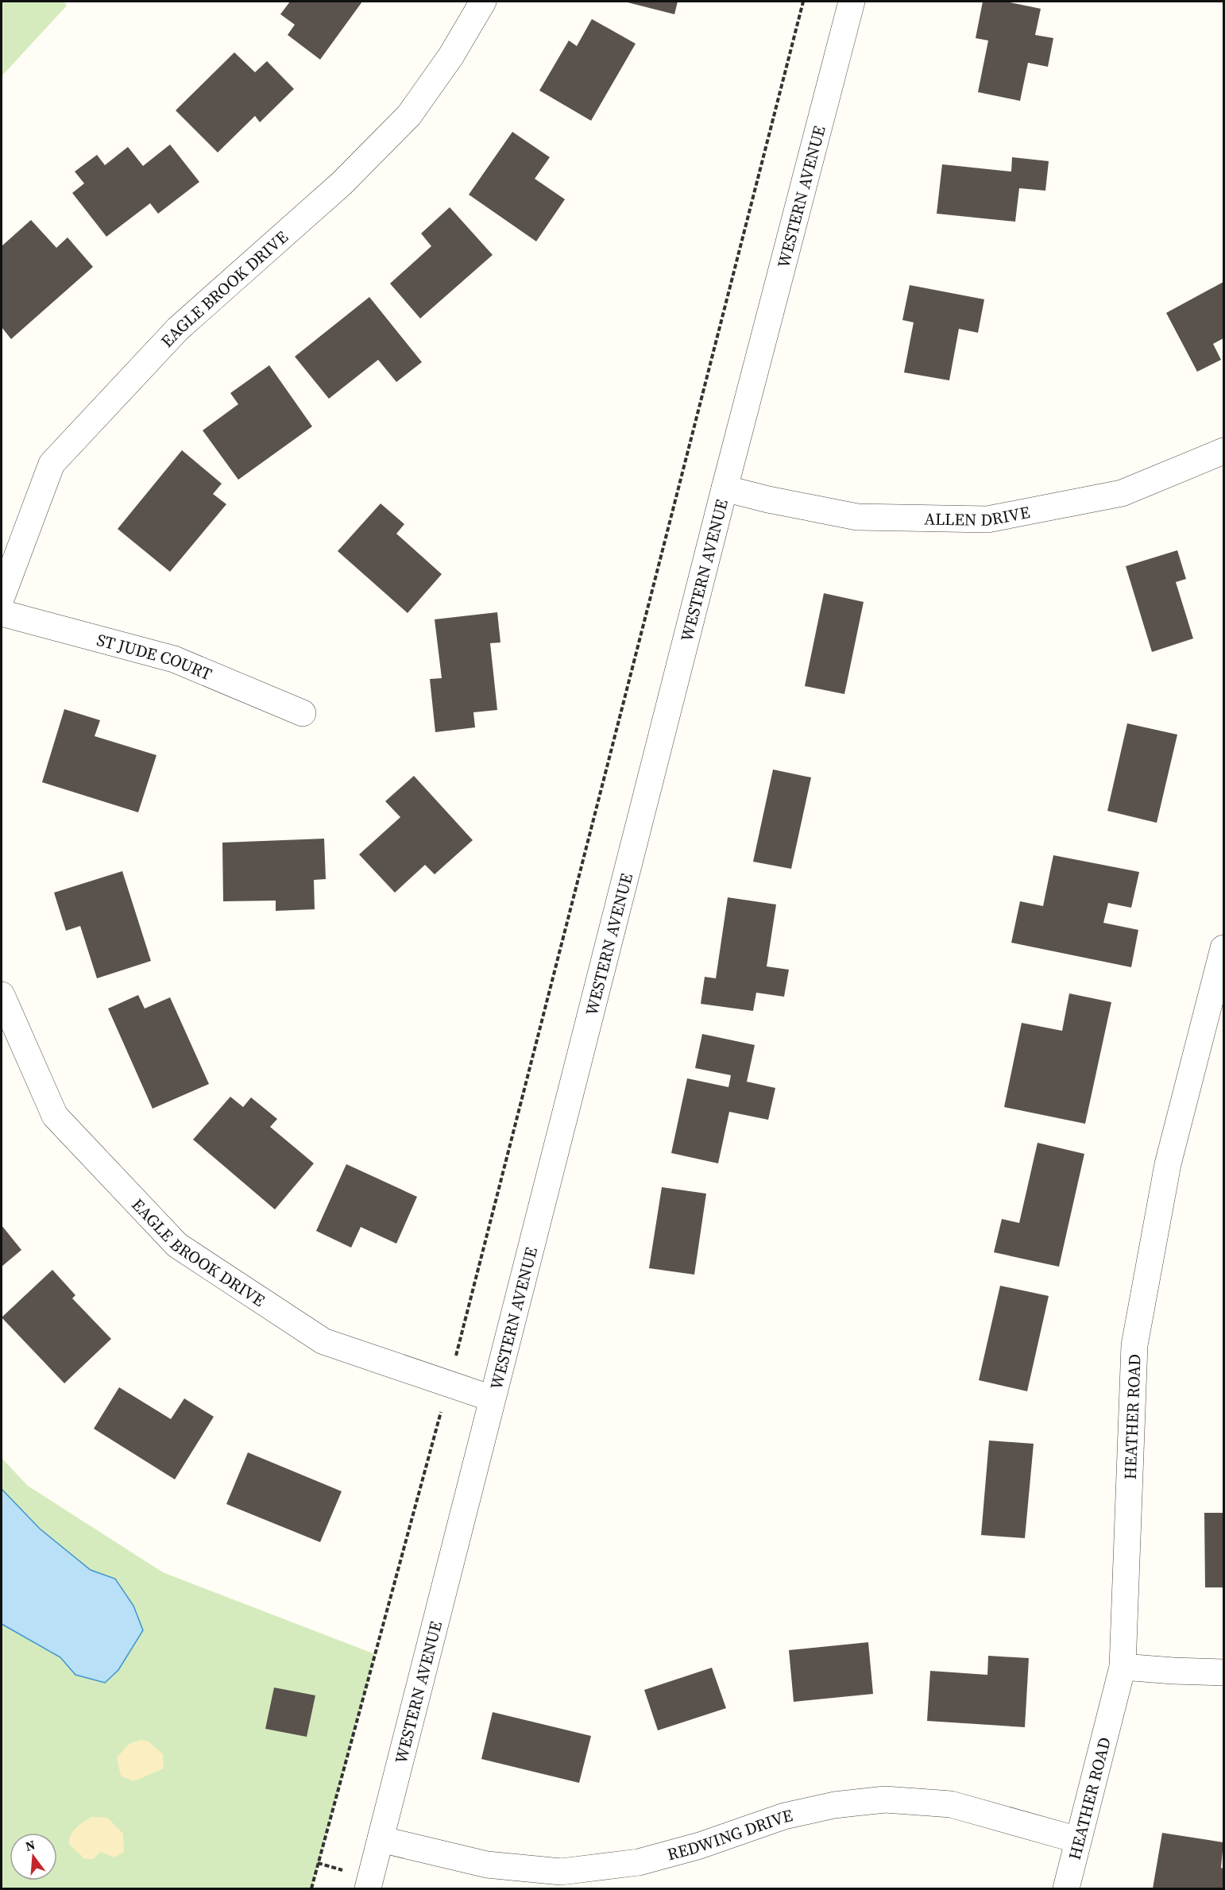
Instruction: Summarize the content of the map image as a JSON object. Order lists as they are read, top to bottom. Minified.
{"streets":{"street":["WESTERN AVENUE","EAGLE BROOK DRIVE","ALLEN DRIVE","ST JUDE COURT","HEATHER ROAD","REDWING DRIVE"]},"crossings":[["WESTERN AVENUE","EAGLE BROOK DRIVE"],["WESTERN AVENUE","ALLEN DRIVE"],["WESTERN AVENUE","REDWING DRIVE"],["HEATHER ROAD","REDWING DRIVE"]],"north":"top"}
